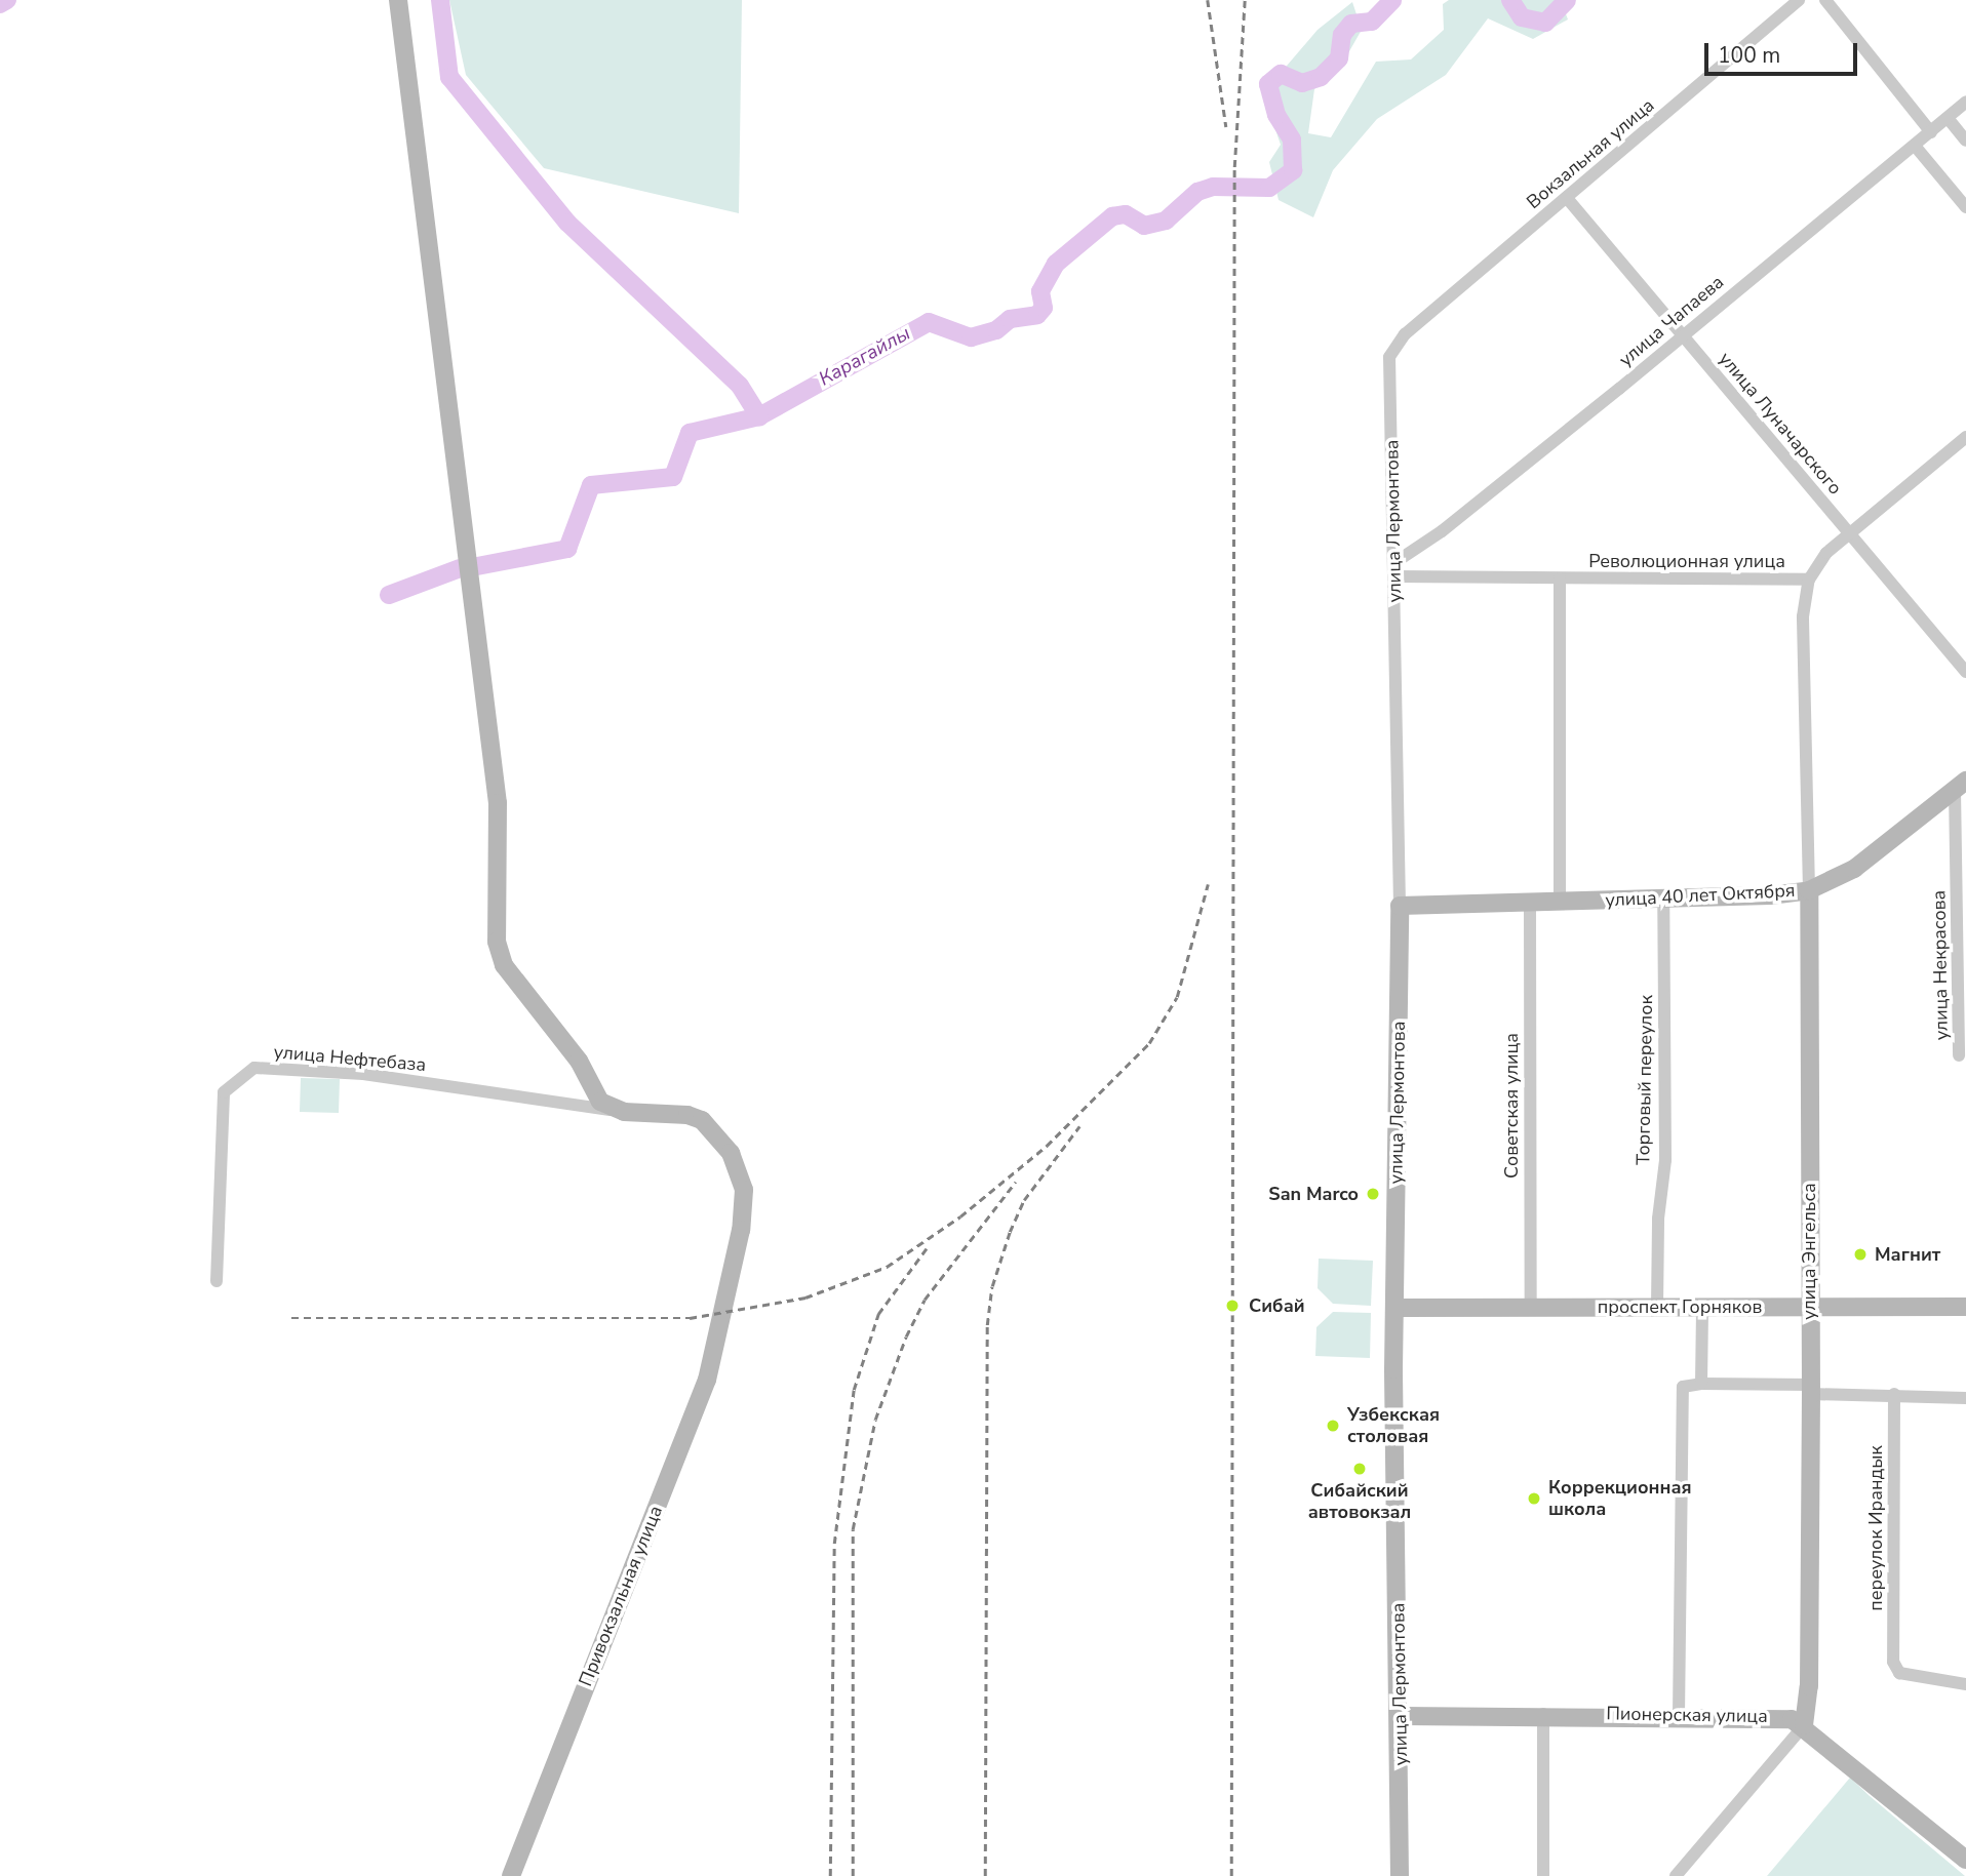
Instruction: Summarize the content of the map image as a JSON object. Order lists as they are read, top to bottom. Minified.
{"streets":{"street":["Вокзальная улица","улица Чапаева","улица Луначарского","улица Лермонтова","Революционная улица","улица 40 лет Октября","улица Некрасова","улица Нефтебаза","Торговый переулок","Советская улица","улица Энгельса","проспект Горняков","переулок Ирандык","Привокзальная улица","Пионерская улица"]},"crossings":[["Вокзальная улица","улица Луначарского"],["Вокзальная улица","улица Лермонтова"],["улица Чапаева","улица Луначарского"],["улица Чапаева","улица Лермонтова"],["улица Луначарского","Революционная улица"],["улица Лермонтова","Революционная улица"],["улица Лермонтова","улица 40 лет Октября"],["улица Лермонтова","проспект Горняков"],["улица Лермонтова","Пионерская улица"],["Революционная улица","улица Энгельса"],["улица 40 лет Октября","улица Некрасова"],["улица 40 лет Октября","Торговый переулок"],["улица 40 лет Октября","Советская улица"],["улица 40 лет Октября","улица Энгельса"],["улица Нефтебаза","Привокзальная улица"],["Торговый переулок","проспект Горняков"],["Советская улица","проспект Горняков"],["улица Энгельса","проспект Горняков"],["улица Энгельса","Пионерская улица"]],"water":["Карагайлы"],"places":["San Marco","Магнит","Сибай","Узбекская столовая","Сибайский автовокзал","Коррекционная школа"],"scale_bar":"100 m"}
